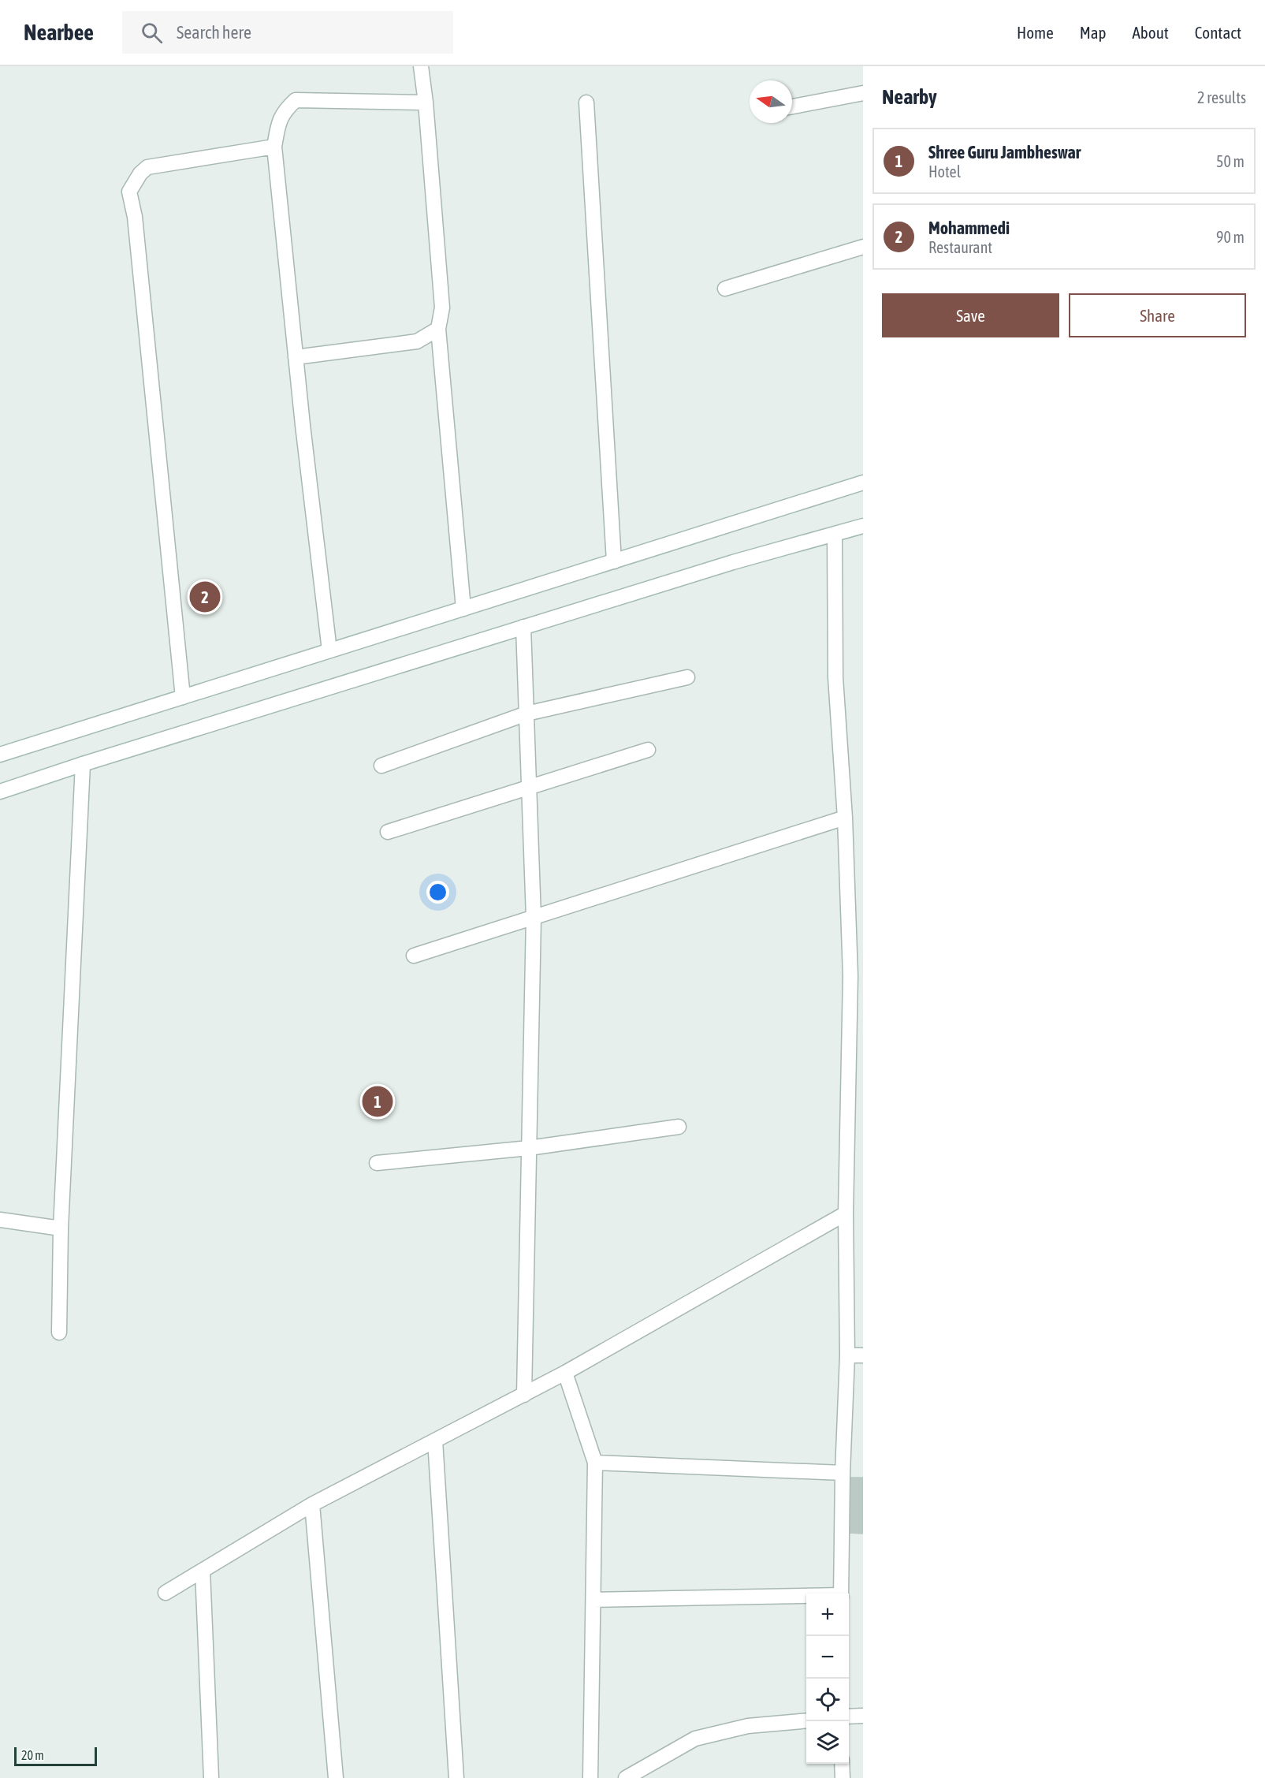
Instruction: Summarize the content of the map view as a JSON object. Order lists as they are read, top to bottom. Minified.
{"scale_bar":"20 m","north":"left","page":{"header":"Nearbee","search":"Search here","nav":["Home","Map","About","Contact"],"heading":["Nearby","2 results"],"list":[{"mark":"1","name":"Shree Guru Jambheswar","note":"Hotel","value":"50 m"},{"mark":"2","name":"Mohammedi","note":"Restaurant","value":"90 m"}],"buttons":["Save","Share"],"pins":["2","1"],"map_buttons":["+","−"],"scale":"20 m"}}
